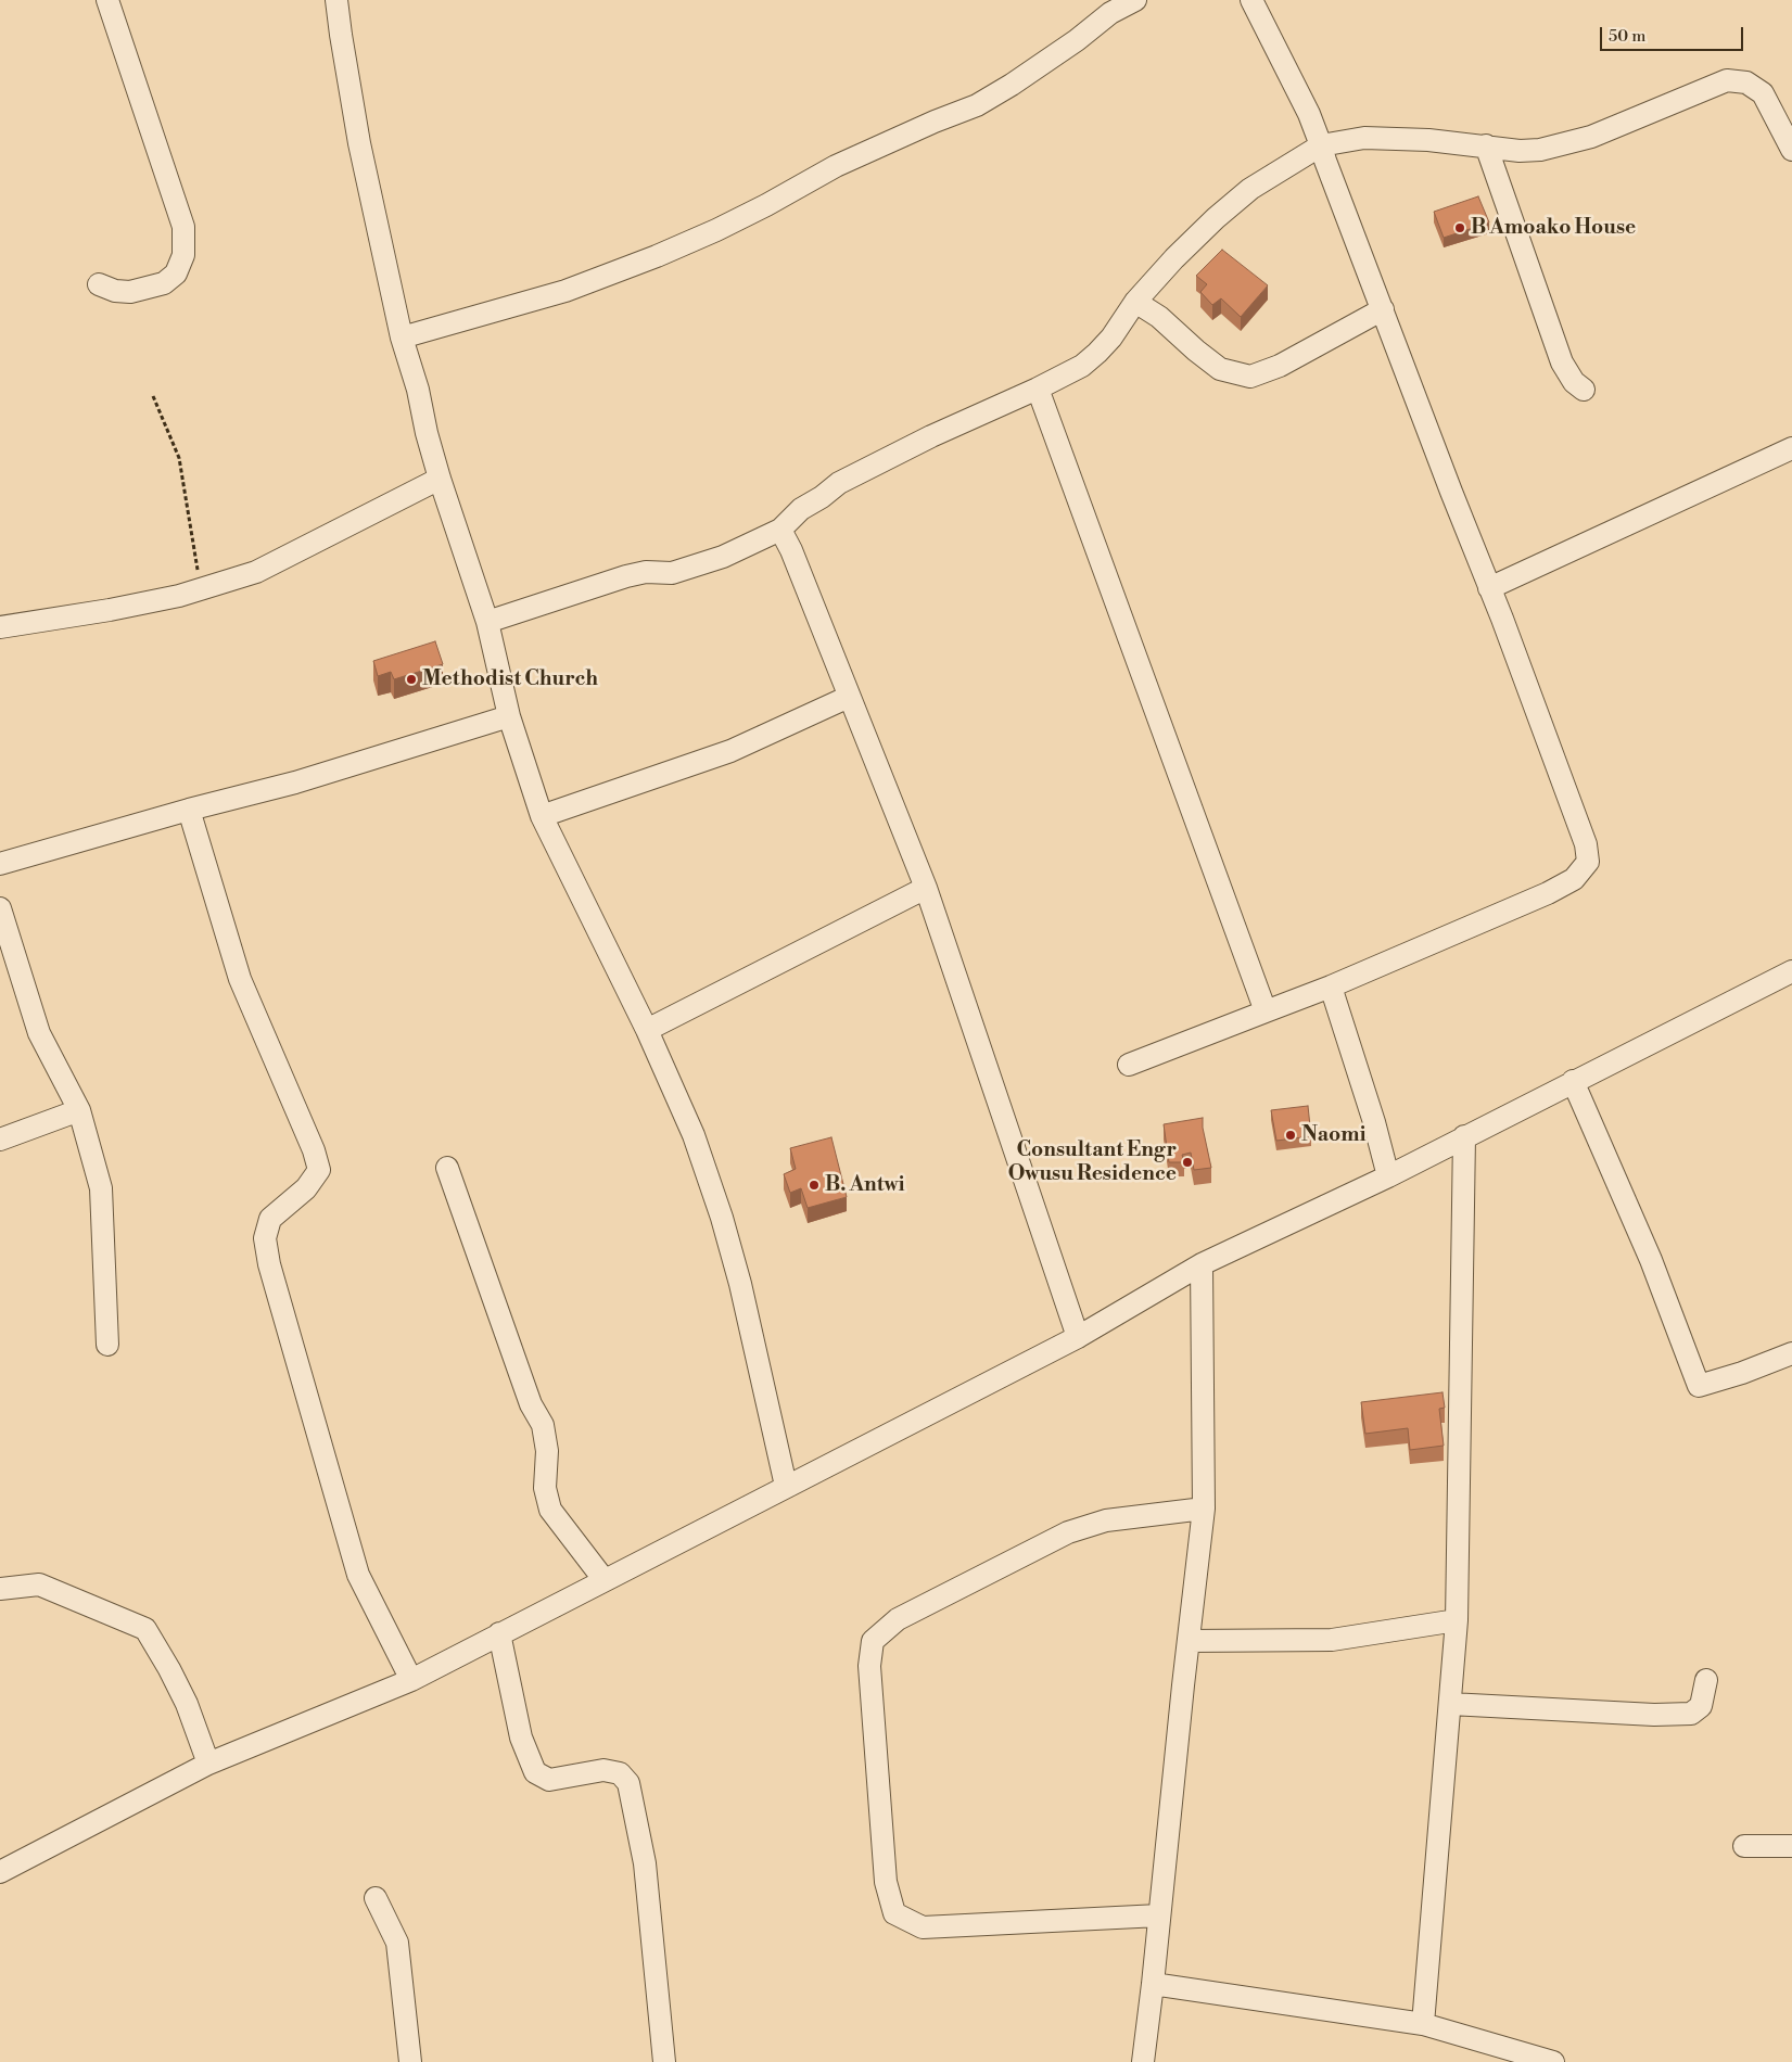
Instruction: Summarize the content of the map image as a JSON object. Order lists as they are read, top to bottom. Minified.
{"places":["B Amoako House","Methodist Church","Naomi","Consultant Engr Owusu Residence","B. Antwi"],"scale_bar":"50 m"}
